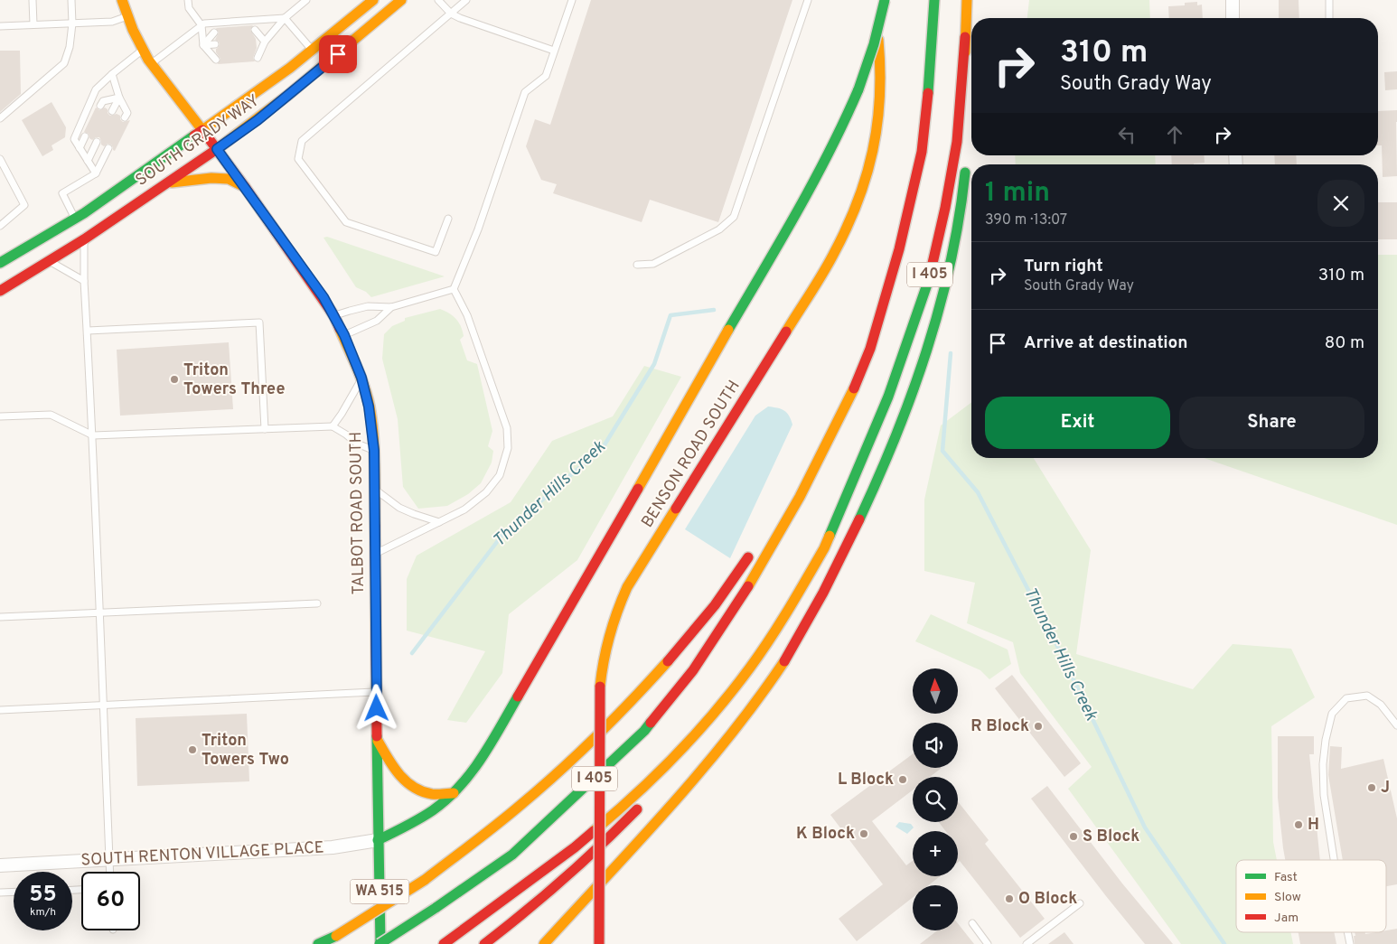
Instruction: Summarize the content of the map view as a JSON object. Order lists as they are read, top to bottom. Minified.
{"streets":{"main road":["SOUTH GRADY WAY","I 405","BENSON ROAD SOUTH","TALBOT ROAD SOUTH","WA 515"],"street":["SOUTH RENTON VILLAGE PLACE"]},"crossings":[["SOUTH GRADY WAY","TALBOT ROAD SOUTH"],["I 405","TALBOT ROAD SOUTH"],["TALBOT ROAD SOUTH","SOUTH RENTON VILLAGE PLACE"]],"water":["Thunder Hills Creek"],"places":["Triton Towers Three","R Block","Triton Towers Two","L Block","J","H","K Block","S Block","O Block"],"legend":["Fast","Slow","Jam"],"north":"top","page":{"turn":["310 m","South Grady Way"],"heading":["1 min","390 m · 13:07"],"list":[{"name":"Turn right","note":"South Grady Way","value":"310 m"},{"name":"Arrive at destination","value":"80 m"}],"buttons":["Exit","Share"],"map_buttons":["+","−"],"speed":"55 km/h","limit":"60"}}
